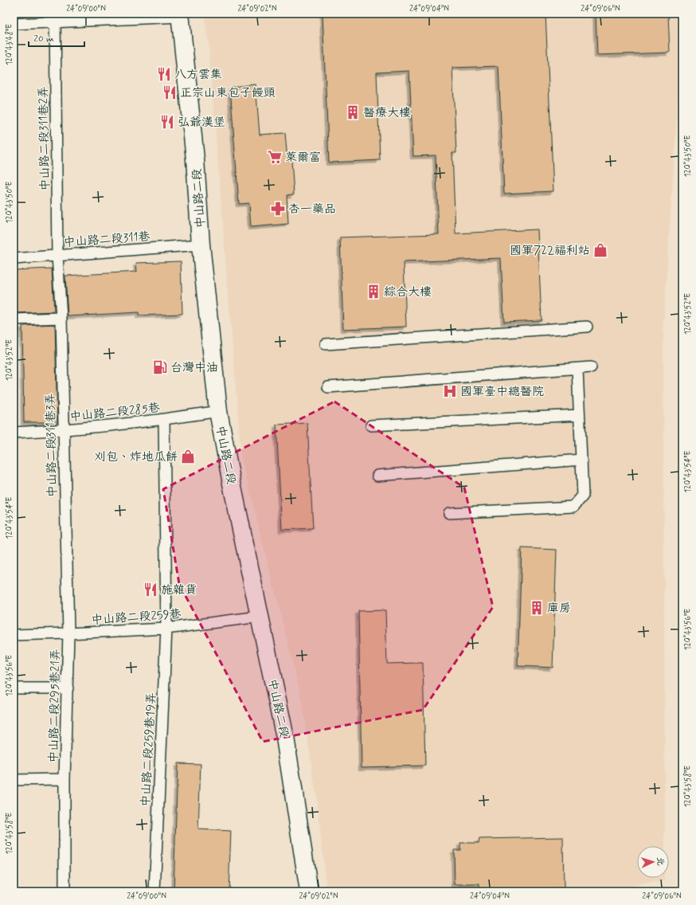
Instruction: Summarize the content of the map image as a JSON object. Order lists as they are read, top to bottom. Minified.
{"streets":{"street":["中山路二段"],"lane":["中山路二段311巷2弄","中山路二段311巷","中山路二段285巷","中山路二段311巷3弄","中山路二段259巷","中山路二段295巷21弄","中山路二段259巷19弄"]},"crossings":[["中山路二段311巷2弄","中山路二段311巷"],["中山路二段311巷2弄","中山路二段311巷3弄"],["中山路二段","中山路二段311巷"],["中山路二段","中山路二段285巷"],["中山路二段","中山路二段259巷"],["中山路二段311巷","中山路二段311巷3弄"],["中山路二段285巷","中山路二段311巷3弄"],["中山路二段285巷","中山路二段259巷19弄"],["中山路二段311巷3弄","中山路二段259巷"],["中山路二段311巷3弄","中山路二段295巷21弄"],["中山路二段259巷","中山路二段295巷21弄"],["中山路二段259巷","中山路二段259巷19弄"]],"places":{"restaurant":["八方雲集","正宗山東包子饅頭","弘爺漢堡","施雜貨"],"building":["醫療大樓","綜合大樓","庫房"],"supermarket":["萊爾富"],"pharmacy":["杏一藥品"],"shop":["國軍722福利站","刈包、炸地瓜餅"],"fuel station":["台灣中油"],"hospital":["國軍臺中總醫院"]},"scale_bar":"20 m","north":"right","coordinates":["24°09'00\"N","24°09'02\"N","24°09'04\"N","24°09'06\"N","120°43'48\"E","120°43'50\"E","120°43'52\"E","120°43'54\"E","120°43'56\"E","120°43'58\"E"]}
